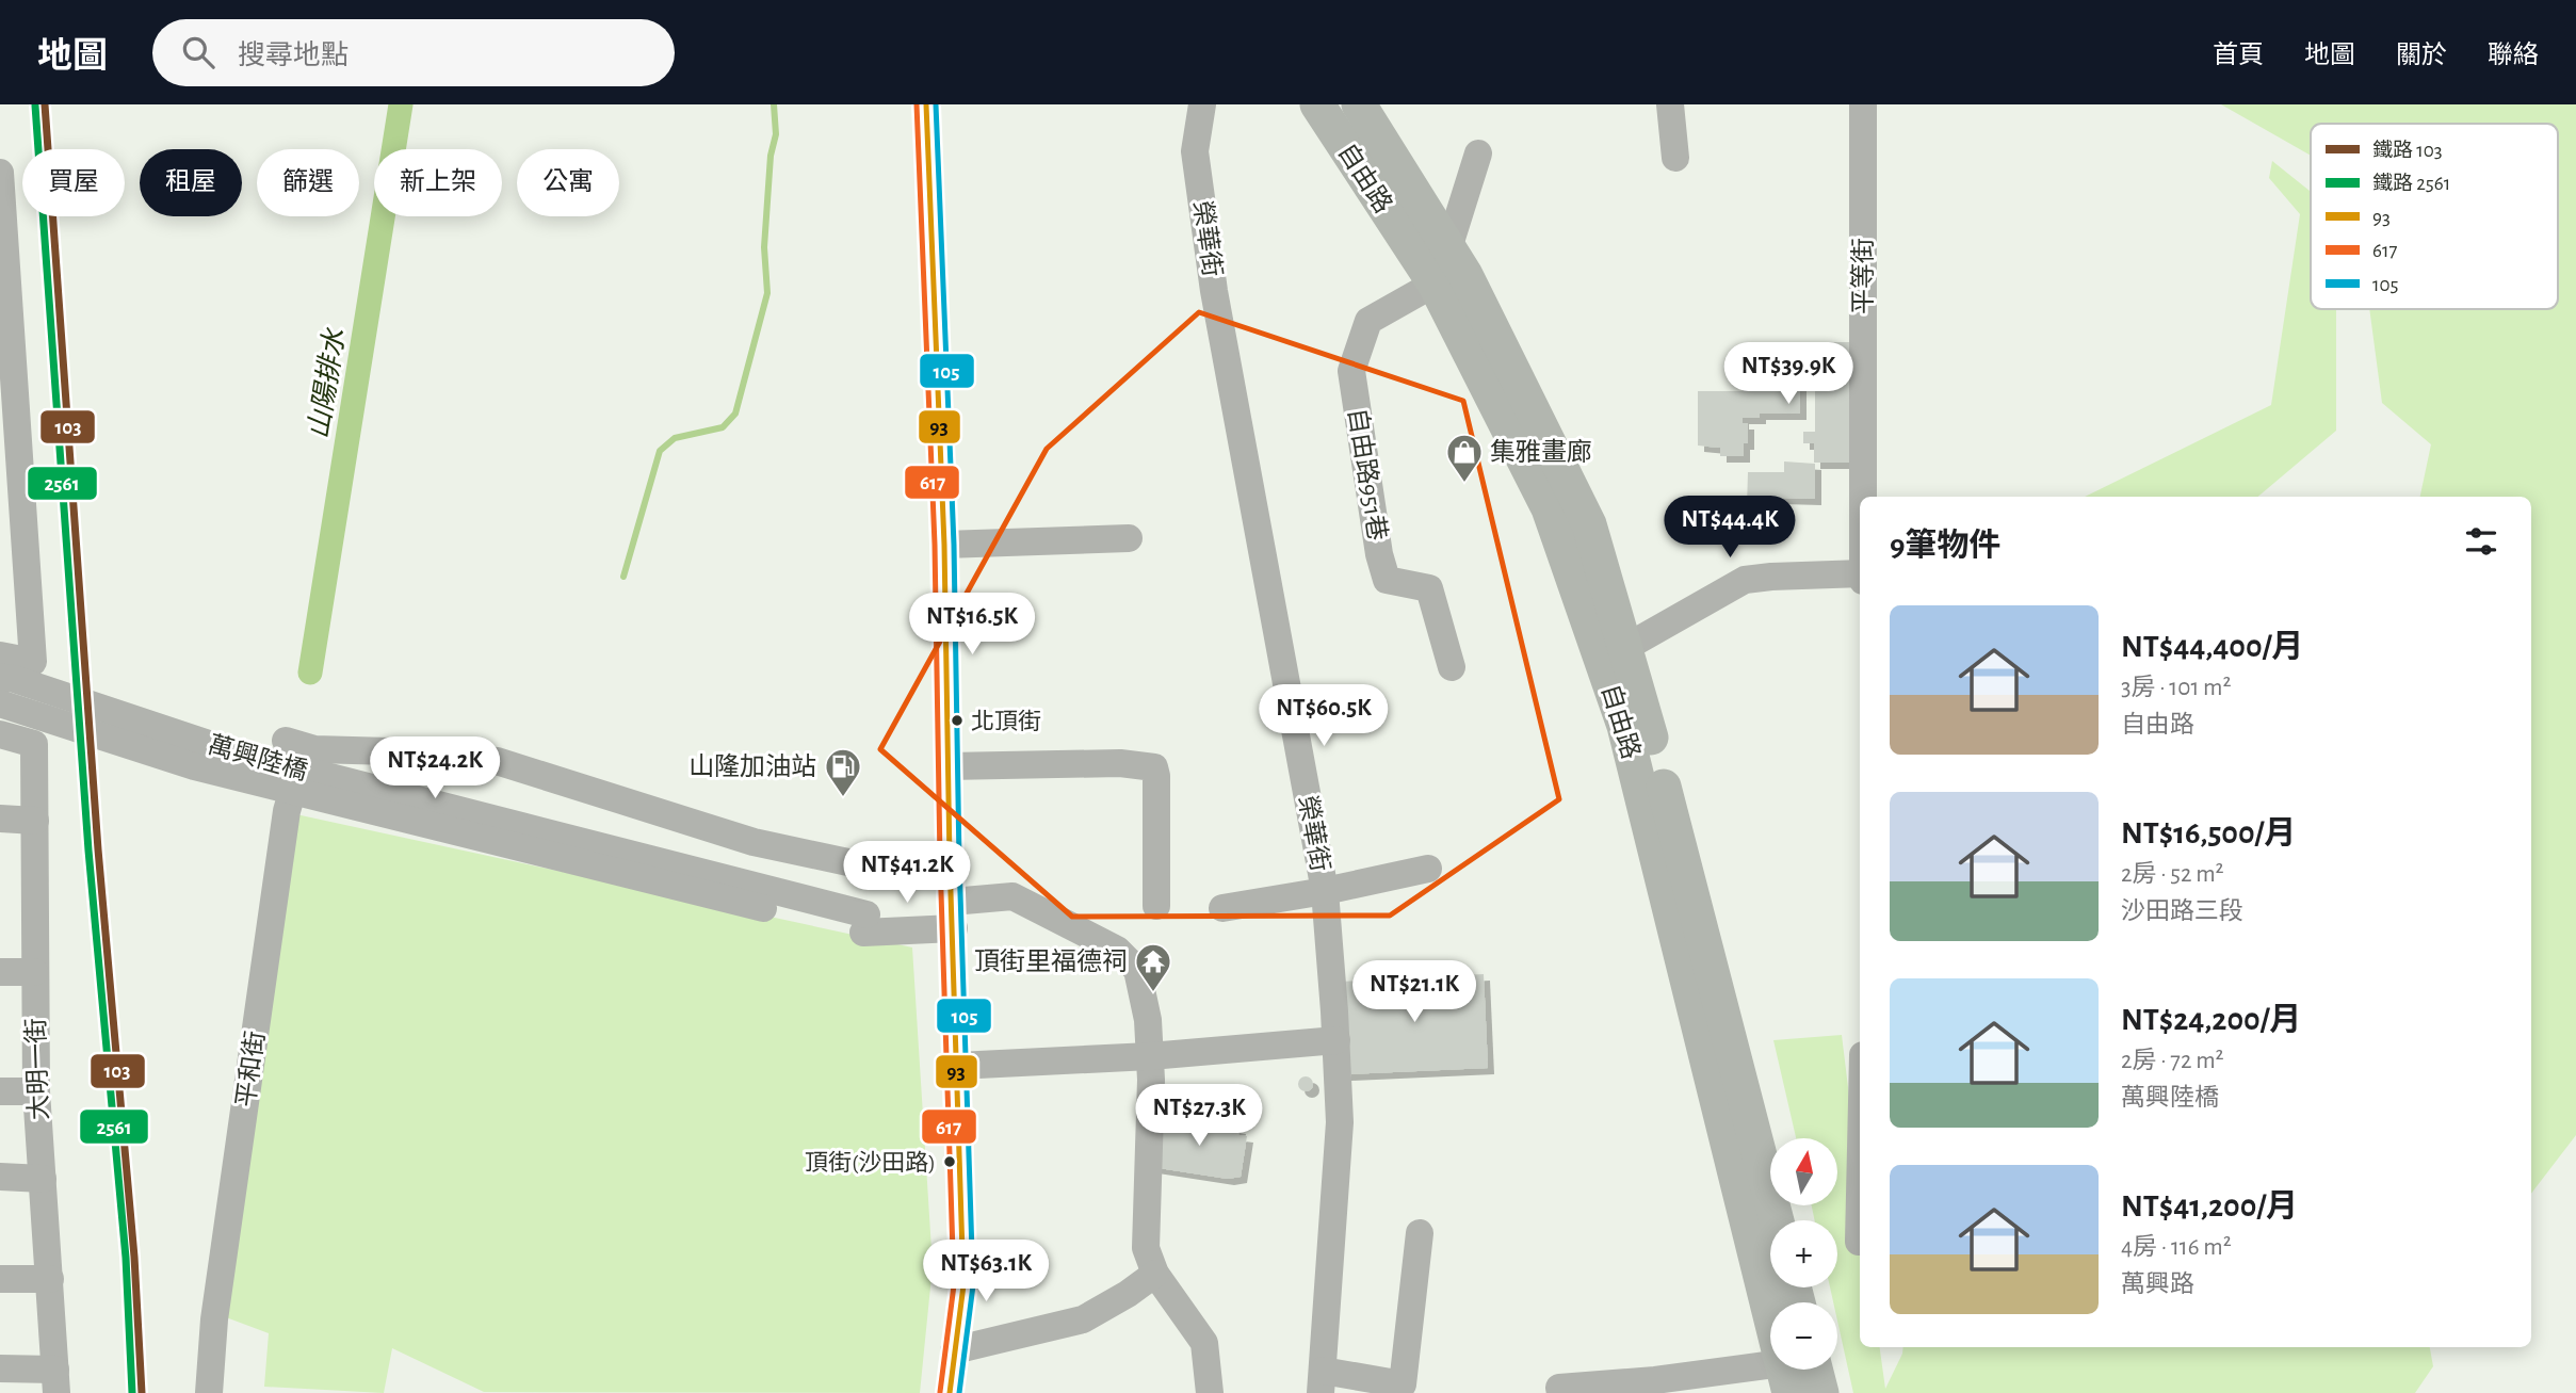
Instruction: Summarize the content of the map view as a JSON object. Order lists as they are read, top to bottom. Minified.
{"streets":{"main road":["自由路"],"street":["榮華街","平等街","自由路951巷","萬興陸橋","大明一街","平和街"]},"crossings":[["自由路","自由路951巷"]],"water":["山陽排水"],"places":{"shop":["集雅畫廊"],"other":["北頂街","頂街(沙田路)"],"fuel station":["山隆加油站"],"temple":["頂街里福德祠"]},"lines":["rail line 103","transit line 93","transit line 617","transit line 105","rail line 2561"],"legend":["鐵路 103","鐵路 2561","93","617","105"],"north":"top","page":{"header":"地圖","search":"搜尋地點","nav":["首頁","地圖","關於","聯絡"],"chip":["買屋","租屋","篩選","新上架","公寓"],"price":["NT$39.9K","NT$44.4K","NT$16.5K","NT$60.5K","NT$24.2K","NT$41.2K","NT$21.1K","NT$27.3K","NT$63.1K"],"heading":"9筆物件","list":[{"name":"NT$44,400/月","note":"3房 · 101 m² · 自由路"},{"name":"NT$16,500/月","note":"2房 · 52 m² · 沙田路三段"},{"name":"NT$24,200/月","note":"2房 · 72 m² · 萬興陸橋"},{"name":"NT$41,200/月","note":"4房 · 116 m² · 萬興路"}],"map_buttons":["+","−"]}}
